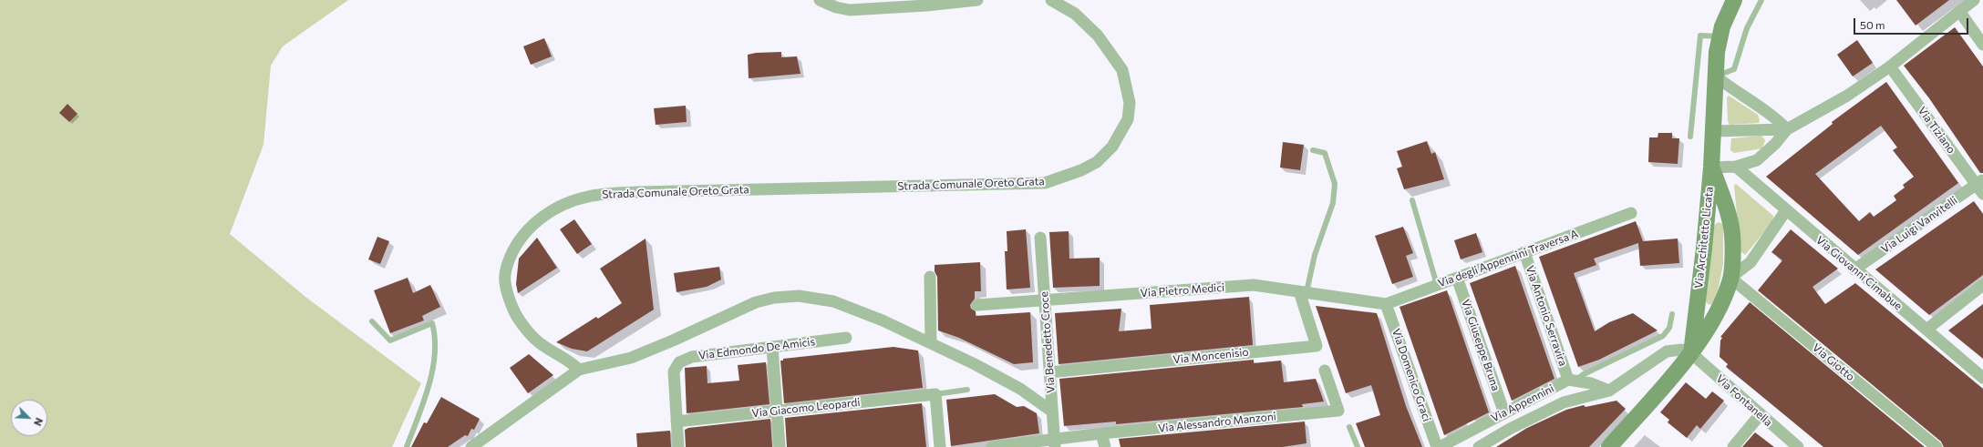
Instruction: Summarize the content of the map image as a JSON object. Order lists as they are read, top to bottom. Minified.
{"streets":{"street":["Via Tiziano","Strada Comunale Oreto Grata","Via Luigi Vanvitelli","Via Architetto Licata","Via degli Appennini Traversa A","Via Giovanni Cimabue","Via Pietro Medici","Via Antonio Serravira","Via Benedetto Croce","Via Giuseppe Bruna","Via Edmondo De Amicis","Via Moncenisio","Via Giotto","Via Domenico Graci","Via Fontanella","Via Appennini","Via Giacomo Leopardi","Via Alessandro Manzoni"]},"crossings":[["Via Tiziano","Via Luigi Vanvitelli"],["Via Luigi Vanvitelli","Via Giovanni Cimabue"],["Via Architetto Licata","Via Fontanella"],["Via Architetto Licata","Via Appennini"],["Via degli Appennini Traversa A","Via Pietro Medici"],["Via degli Appennini Traversa A","Via Antonio Serravira"],["Via degli Appennini Traversa A","Via Giuseppe Bruna"],["Via degli Appennini Traversa A","Via Domenico Graci"],["Via Pietro Medici","Via Benedetto Croce"],["Via Pietro Medici","Via Moncenisio"],["Via Pietro Medici","Via Domenico Graci"],["Via Antonio Serravira","Via Appennini"],["Via Benedetto Croce","Via Moncenisio"],["Via Benedetto Croce","Via Alessandro Manzoni"],["Via Giuseppe Bruna","Via Appennini"],["Via Edmondo De Amicis","Via Giacomo Leopardi"],["Via Domenico Graci","Via Appennini"],["Via Fontanella","Via Appennini"]],"scale_bar":"50 m","north":"bottom right"}
